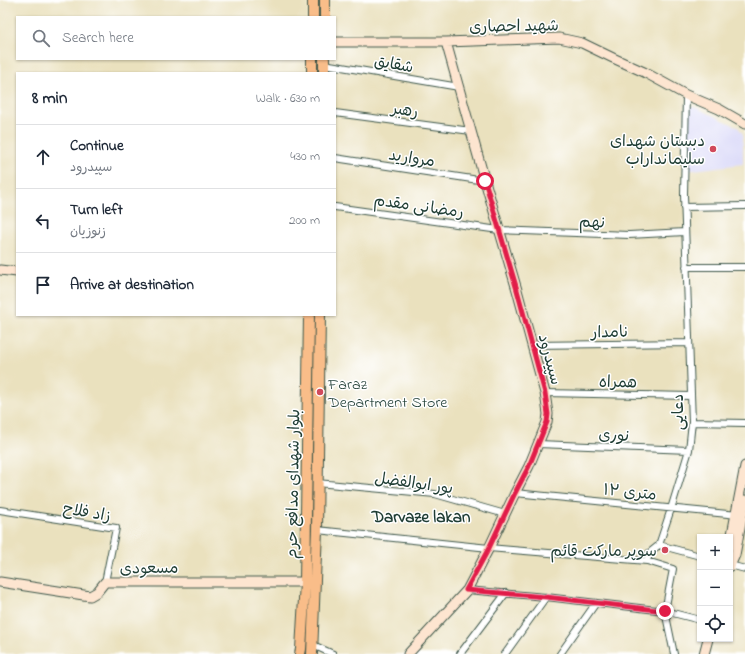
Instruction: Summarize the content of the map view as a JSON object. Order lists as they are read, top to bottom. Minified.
{"streets":{"main road":["بلوار شهدای مدافع حرم"],"street":["شهید احصاری","شقایق","رهبر","مروارید","رمضانی مقدم","نهم","نامدار","سپیدرود","همراه","دعایی","نوری","پور ابوالفضل","۱۲ متری","زاد فلاح","مسعودی"]},"crossings":[["شهید احصاری","سپیدرود"],["شهید احصاری","دعایی"],["شقایق","سپیدرود"],["رهبر","سپیدرود"],["مروارید","سپیدرود"],["رمضانی مقدم","نهم"],["رمضانی مقدم","سپیدرود"],["نهم","سپیدرود"],["نهم","دعایی"],["نامدار","سپیدرود"],["نامدار","دعایی"],["سپیدرود","همراه"],["سپیدرود","نوری"],["سپیدرود","پور ابوالفضل"],["سپیدرود","۱۲ متری"],["همراه","دعایی"],["دعایی","نوری"],["دعایی","۱۲ متری"],["پور ابوالفضل","بلوار شهدای مدافع حرم"],["بلوار شهدای مدافع حرم","مسعودی"],["زاد فلاح","مسعودی"]],"districts":["Darvaze lakan"],"places":["دبستان شهدای سلیمانداراب","Faraz Department Store","سوپر مارکت قائم"],"page":{"search":"Search here","heading":["8 min","Walk · 630 m"],"list":[["Continue","سپیدرود","430 m"],["Turn left","زنوزیان","200 m"],"Arrive at destination"],"map_buttons":["+","−"]}}
